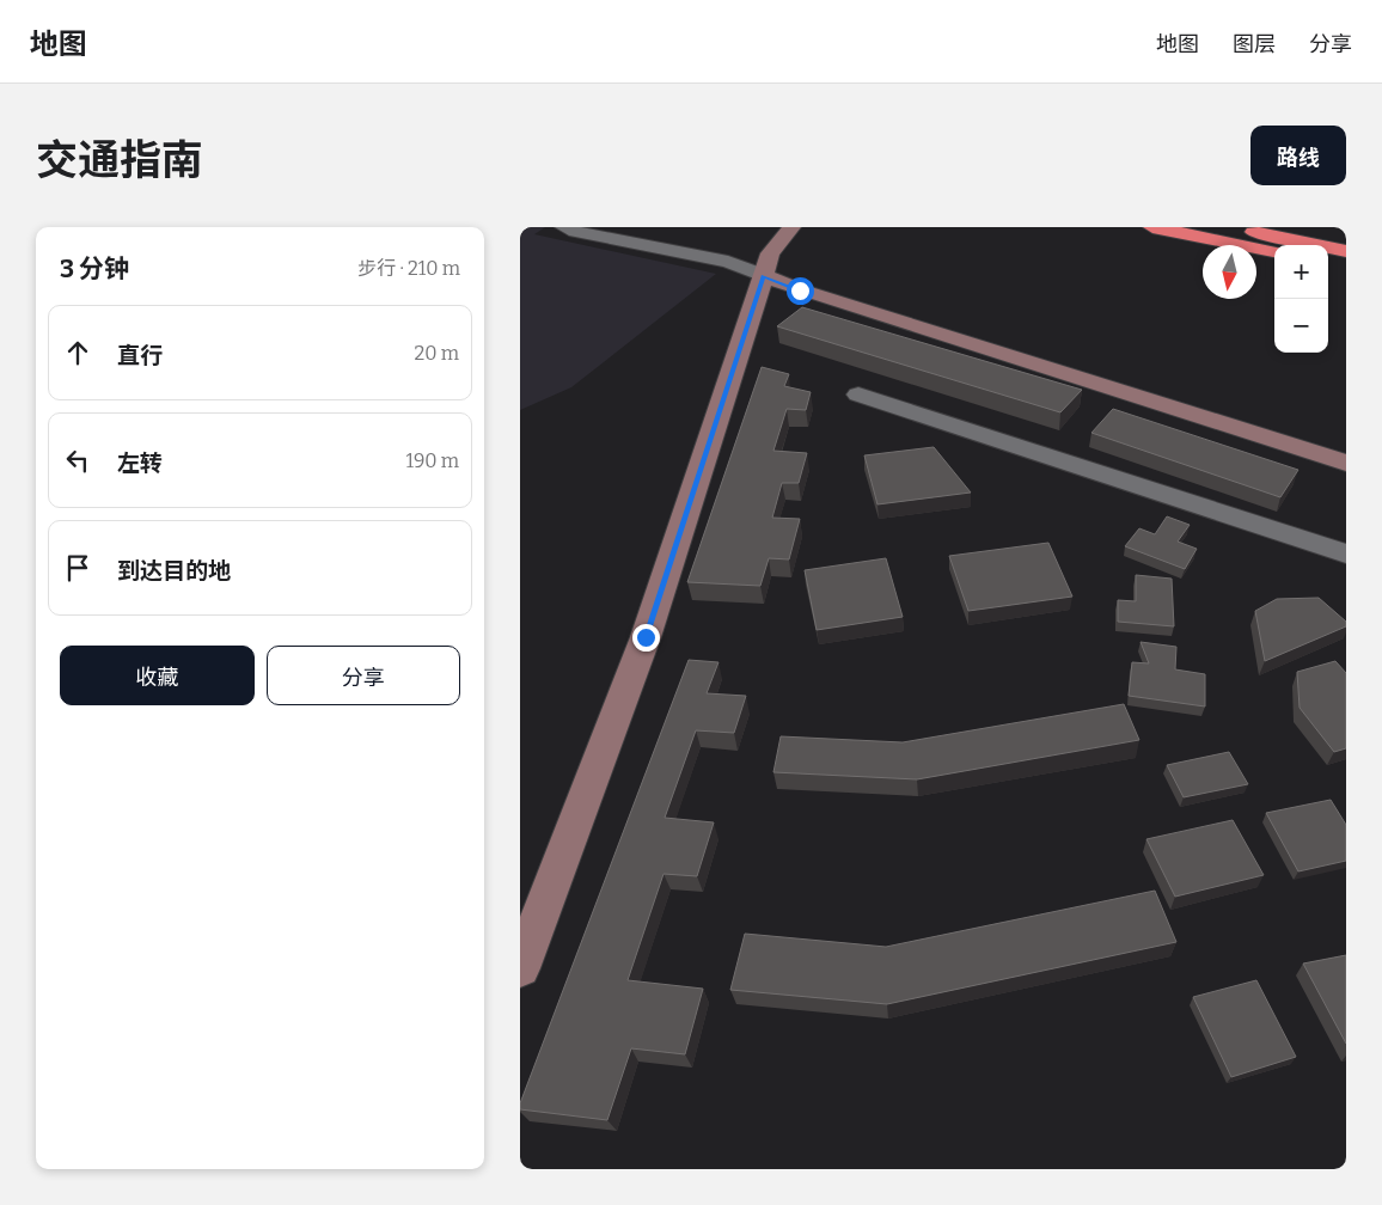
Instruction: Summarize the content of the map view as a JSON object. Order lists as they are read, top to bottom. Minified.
{"north":"bottom","page":{"header":"地图","nav":["地图","图层","分享"],"title":"交通指南","buttons":["路线",["收藏","分享"]],"heading":["3 分钟","步行 · 210 m"],"map_buttons":["+","−"],"list":[["直行","20 m"],["左转","190 m"],"到达目的地"]}}
